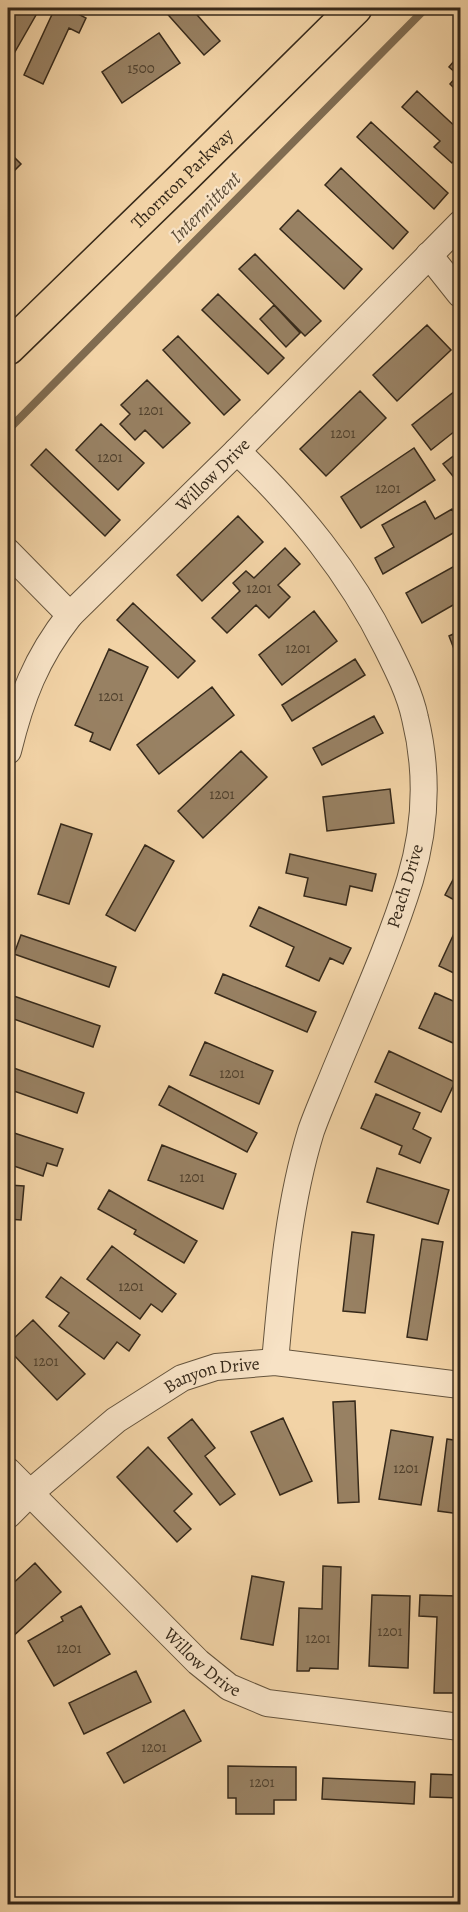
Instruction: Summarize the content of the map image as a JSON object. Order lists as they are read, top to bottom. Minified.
{"streets":{"main road":["Thornton Parkway"],"street":["Willow Drive","Peach Drive","Banyon Drive"]},"crossings":[["Willow Drive","Peach Drive"],["Willow Drive","Banyon Drive"],["Peach Drive","Banyon Drive"]],"water":["Intermittent"],"house_numbers":["1500","1201","1201","1201","1201","1201","1201","1201","1201","1201","1201","1201","1201","1201","1201","1201","1201","1201","1201"]}
